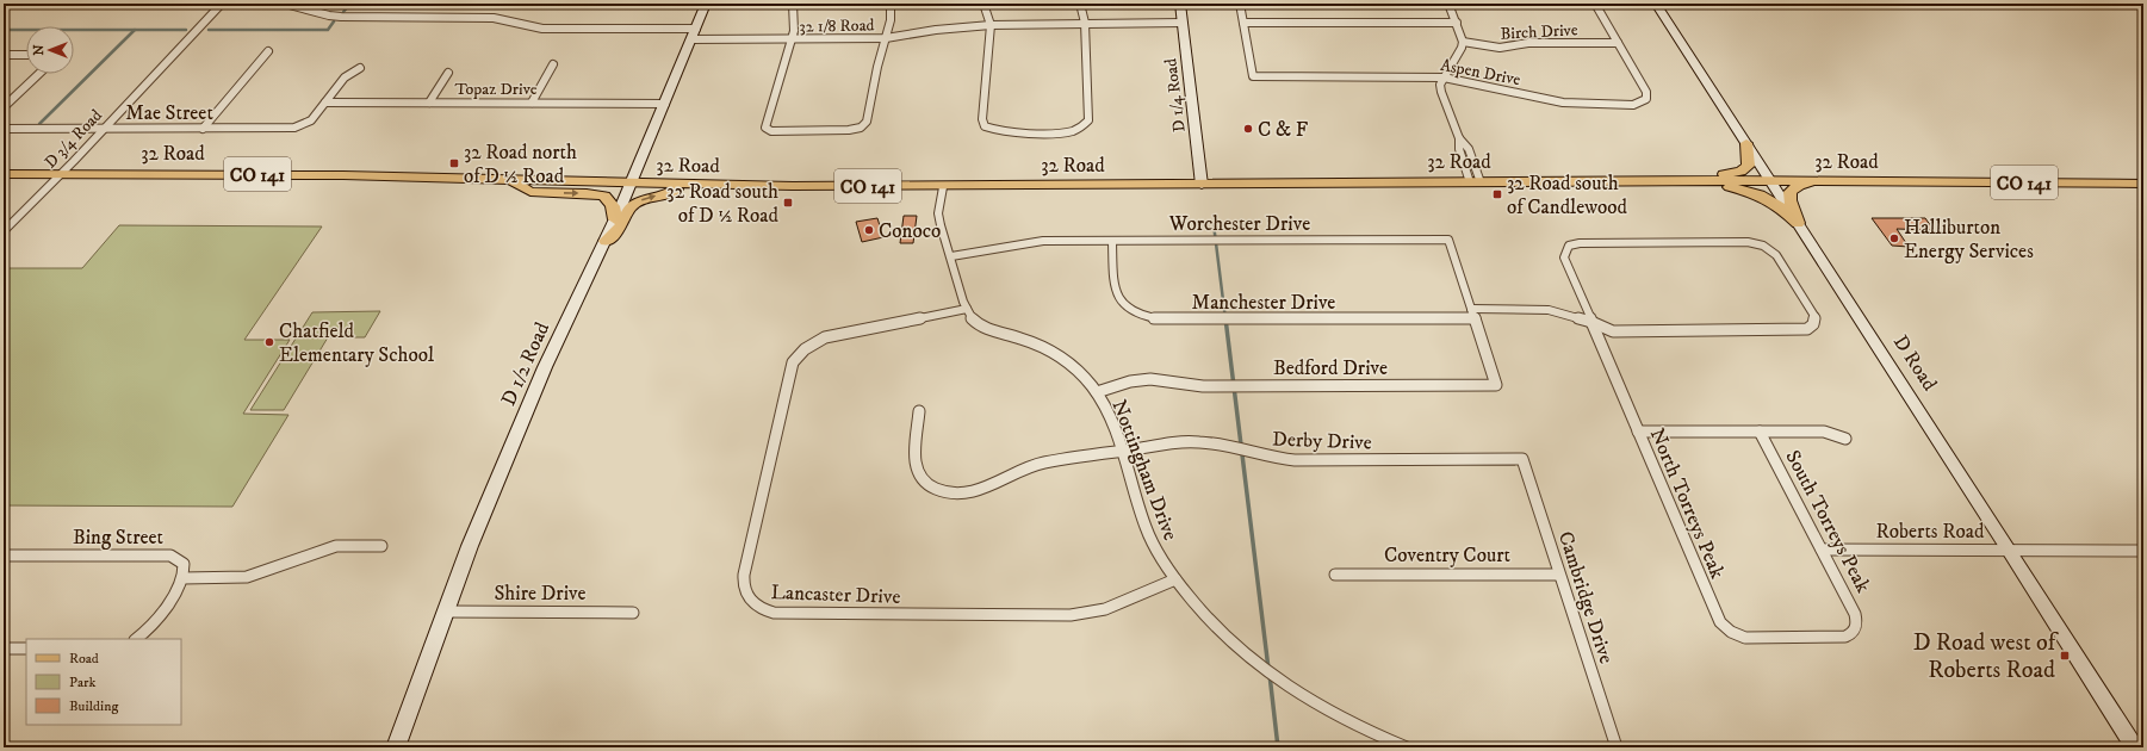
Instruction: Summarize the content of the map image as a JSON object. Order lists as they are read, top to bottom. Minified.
{"streets":{"main road":["32 Road","CO 141"],"street":["32 1/8 Road","Birch Drive","Aspen Drive","Topaz Drive","D 1/4 Road","Mae Street","D 3/4 Road","Worchester Drive","Manchester Drive","D Road","D 1/2 Road","Bedford Drive","Derby Drive","Nottingham Drive","North Torreys Peak","South Torreys Peak","Roberts Road","Bing Street","Coventry Court","Shire Drive","Lancaster Drive","Cambridge Drive"]},"crossings":[["32 1/8 Road","D 1/4 Road"],["32 1/8 Road","D 1/2 Road"],["Birch Drive","Aspen Drive"],["Topaz Drive","Mae Street"],["Topaz Drive","D 1/2 Road"],["D 1/4 Road","32 Road"],["Mae Street","D 3/4 Road"],["D 3/4 Road","32 Road"],["32 Road","D Road"],["32 Road","D 1/2 Road"],["32 Road","Nottingham Drive"],["Worchester Drive","Manchester Drive"],["Worchester Drive","Bedford Drive"],["Worchester Drive","Nottingham Drive"],["Manchester Drive","Bedford Drive"],["D Road","Roberts Road"],["D 1/2 Road","Shire Drive"],["Bedford Drive","Nottingham Drive"],["Derby Drive","Nottingham Drive"],["Derby Drive","Cambridge Drive"],["Nottingham Drive","Lancaster Drive"],["North Torreys Peak","South Torreys Peak"],["South Torreys Peak","Roberts Road"],["Coventry Court","Cambridge Drive"]],"places":{"other":["C & F","Conoco","Halliburton Energy Services","Chatfield Elementary School"],"transit":["32 Road north of D ½ Road","32 Road south of Candlewood","32 Road south of D ½ Road","D Road west of Roberts Road"]},"legend":["Road","Park","Building"],"north":"left"}
